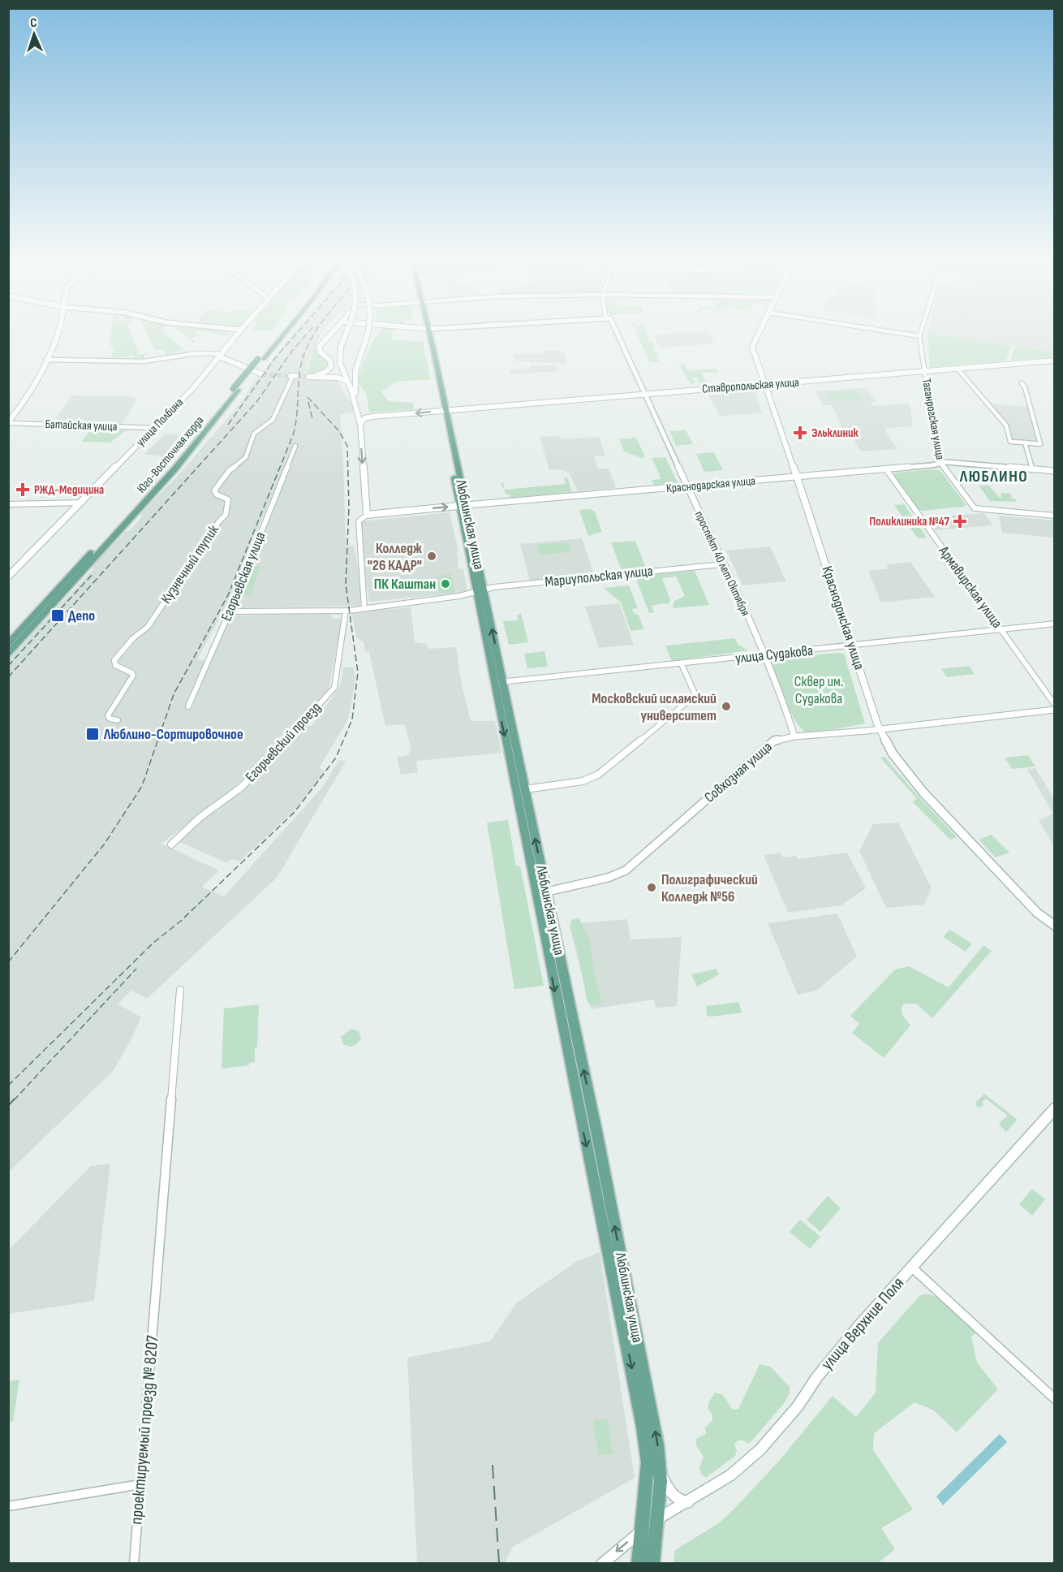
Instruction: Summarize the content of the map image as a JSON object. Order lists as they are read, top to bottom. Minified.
{"streets":{"main road":["Ставропольская улица","улица Полбина","Юго-Восточная хорда","Краснодарская улица","Люблинская улица","Краснодонская улица","улица Верхние Поля"],"street":["Таганрогская улица","Батайская улица","проспект 40 лет Октября","Кузнечный тупик","Егорьевская улица","Мариупольская улица","Армавирская улица","улица Судакова","Егорьевский проезд","Совхозная улица","проектируемый проезд № 8207"]},"crossings":[["Ставропольская улица","Таганрогская улица"],["Ставропольская улица","Люблинская улица"],["Ставропольская улица","проспект 40 лет Октября"],["Ставропольская улица","Краснодонская улица"],["Таганрогская улица","Краснодарская улица"],["улица Полбина","Батайская улица"],["Краснодарская улица","Люблинская улица"],["Краснодарская улица","проспект 40 лет Октября"],["Краснодарская улица","Армавирская улица"],["Краснодарская улица","Краснодонская улица"],["Люблинская улица","Мариупольская улица"],["Люблинская улица","улица Судакова"],["Люблинская улица","Совхозная улица"],["Люблинская улица","улица Верхние Поля"],["проспект 40 лет Октября","Мариупольская улица"],["проспект 40 лет Октября","улица Судакова"],["проспект 40 лет Октября","Совхозная улица"],["Армавирская улица","улица Судакова"],["Краснодонская улица","улица Судакова"],["Краснодонская улица","Совхозная улица"]],"districts":["ЛЮБЛИНО"],"parks":["Сквер им. Судакова"],"places":{"health":["Эльклиник","РЖД-Медицина","Поликлиника №47"],"other":["Колледж \"26 КАДР\"","ПК Каштан","Московский исламский университет","Полиграфический Колледж №56"],"transit":["Депо","Люблино-Сортировочное"]},"north":"top"}
